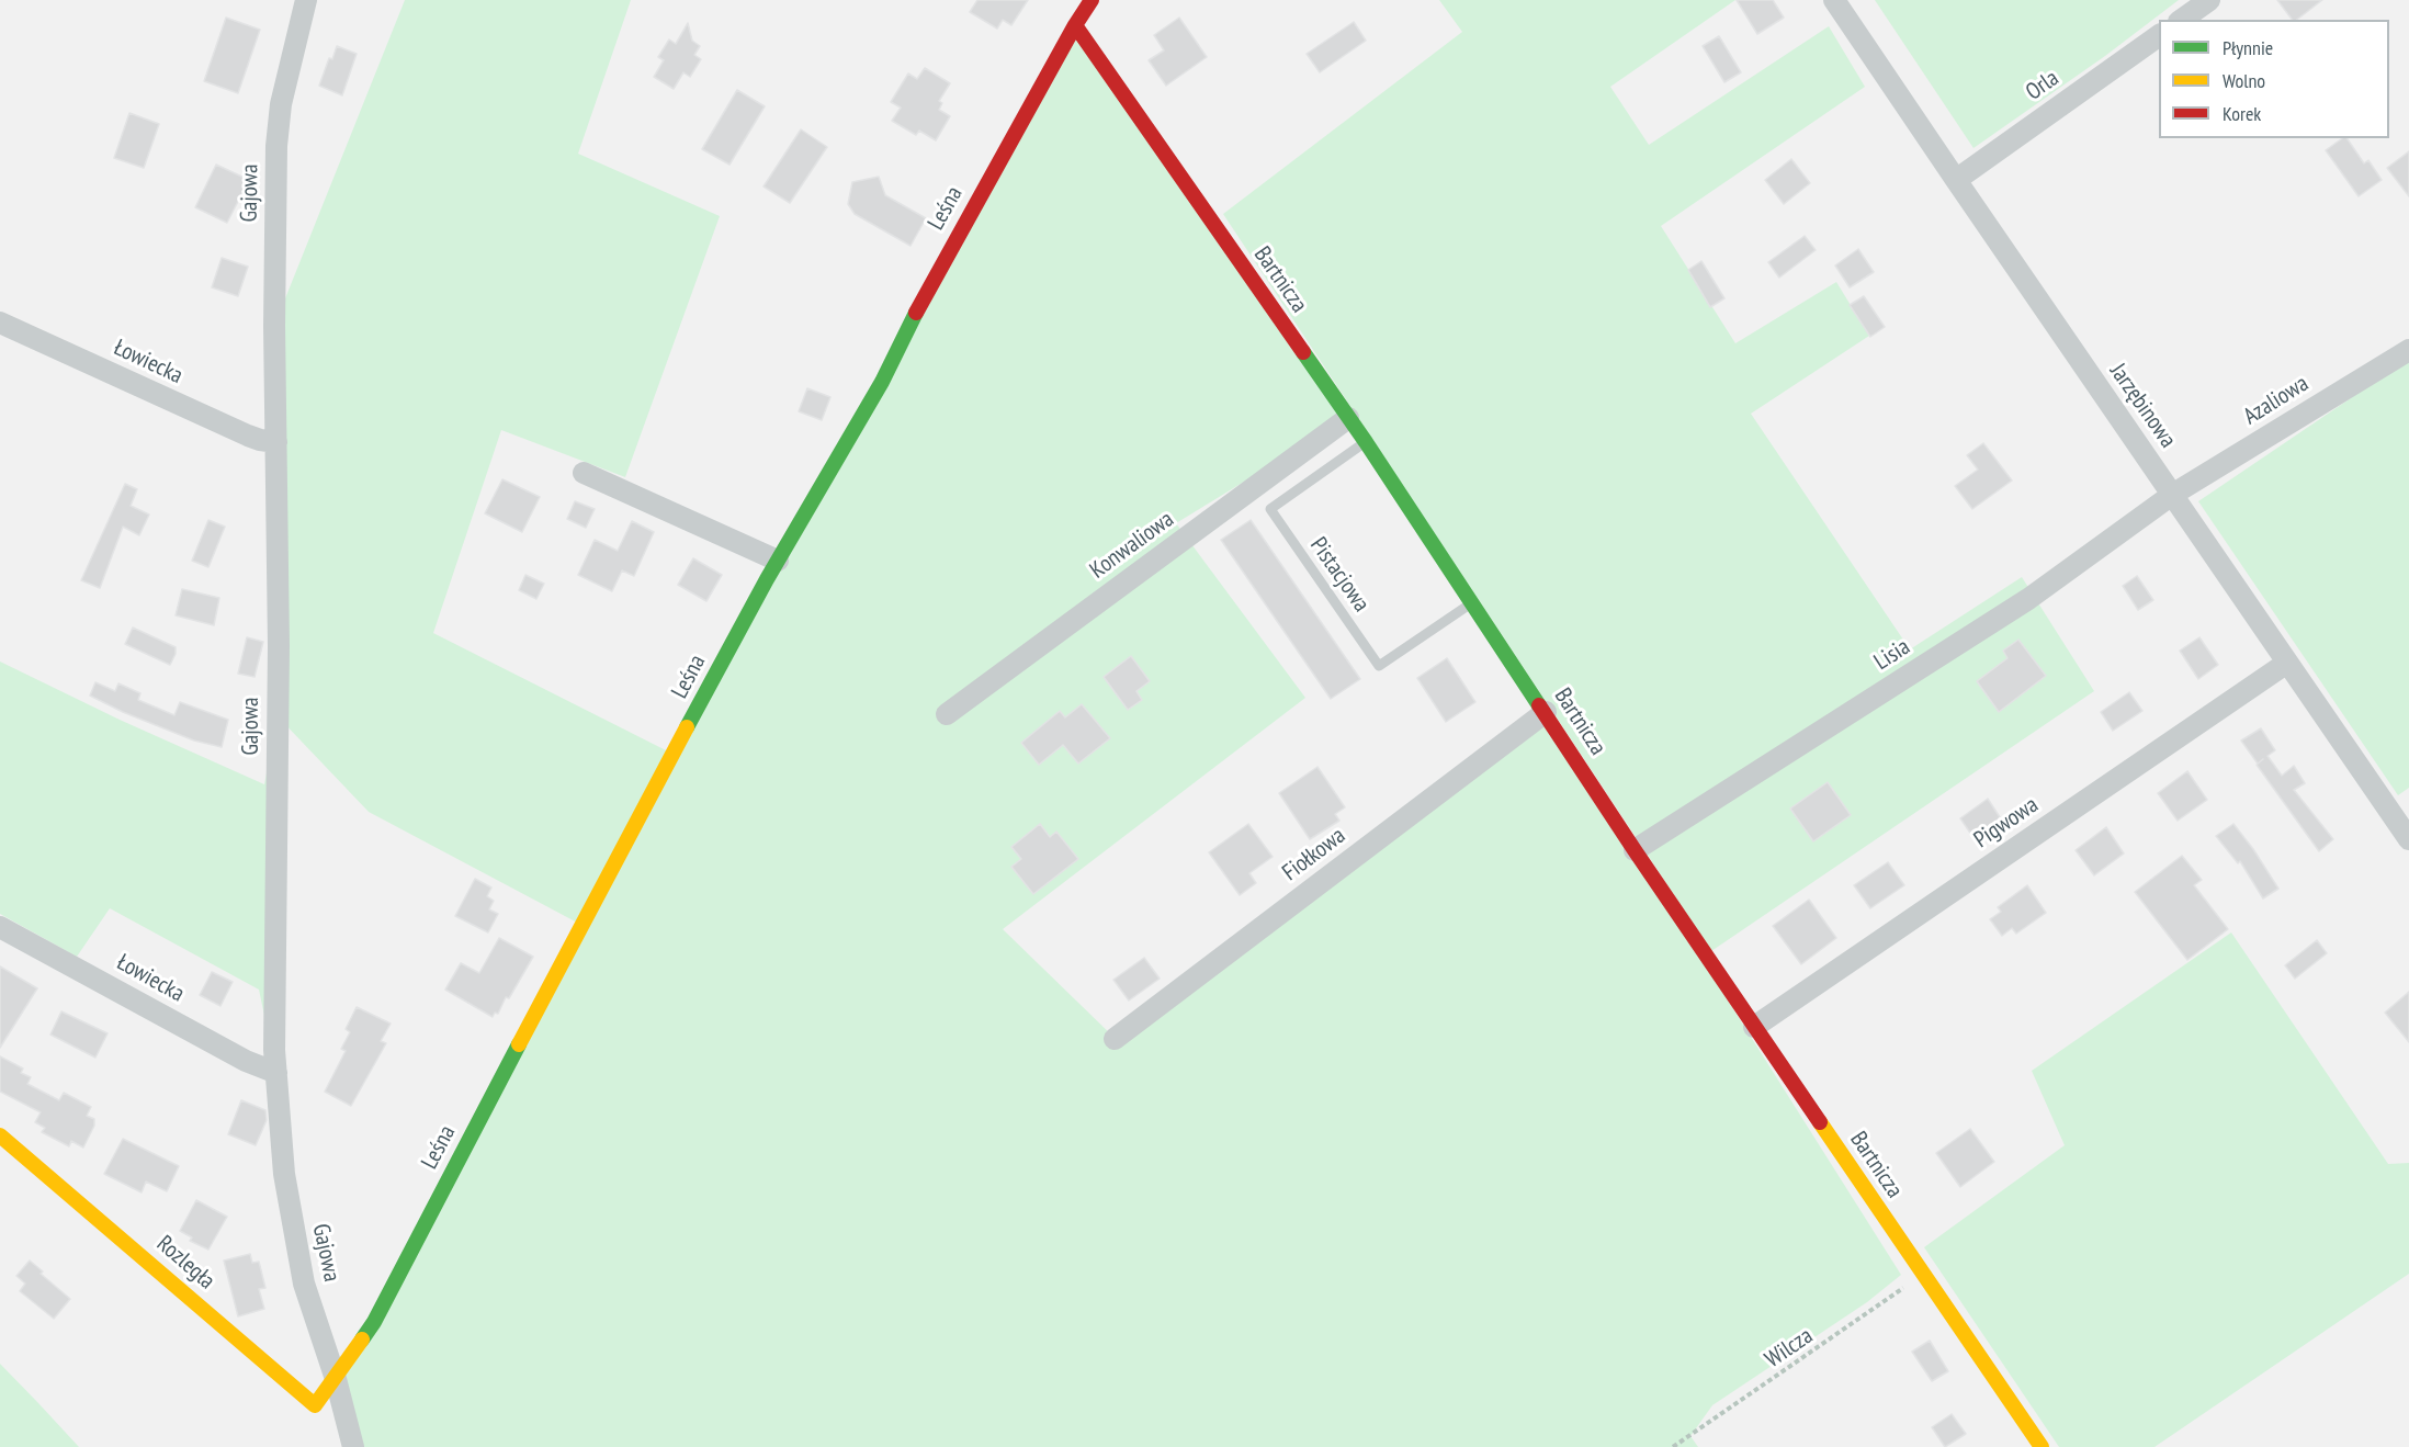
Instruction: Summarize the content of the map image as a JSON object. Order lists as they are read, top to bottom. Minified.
{"streets":{"street":["Orla","Gajowa","Leśna","Bartnicza","Łowiecka","Azaliowa","Jarzębinowa","Konwaliowa","Lisia","Pigwowa","Fiołkowa","Rozległa"],"lane":["Pistacjowa"],"path":["Wilcza"]},"crossings":[["Orla","Jarzębinowa"],["Gajowa","Leśna"],["Gajowa","Łowiecka"],["Gajowa","Rozległa"],["Leśna","Bartnicza"],["Leśna","Rozległa"],["Bartnicza","Konwaliowa"],["Bartnicza","Pistacjowa"],["Bartnicza","Lisia"],["Bartnicza","Pigwowa"],["Bartnicza","Fiołkowa"],["Bartnicza","Wilcza"],["Azaliowa","Jarzębinowa"],["Azaliowa","Lisia"],["Jarzębinowa","Lisia"],["Jarzębinowa","Pigwowa"]],"legend":["Płynnie","Wolno","Korek"]}
